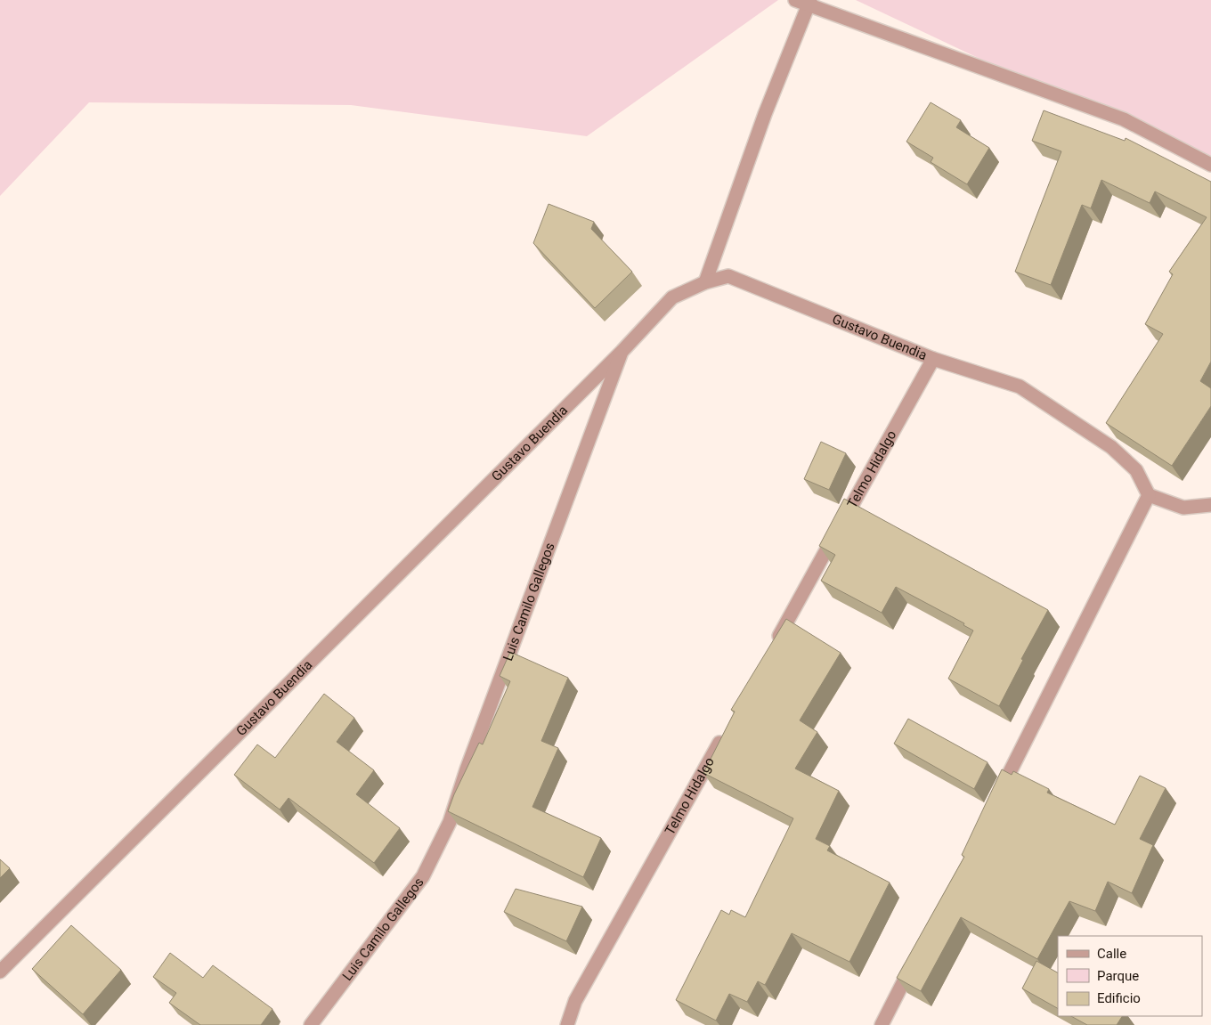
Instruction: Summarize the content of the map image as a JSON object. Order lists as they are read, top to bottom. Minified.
{"streets":{"street":["Gustavo Buendia","Telmo Hidalgo","Luis Camilo Gallegos"]},"crossings":[["Gustavo Buendia","Telmo Hidalgo"],["Gustavo Buendia","Luis Camilo Gallegos"]],"legend":["Calle","Parque","Edificio"]}
